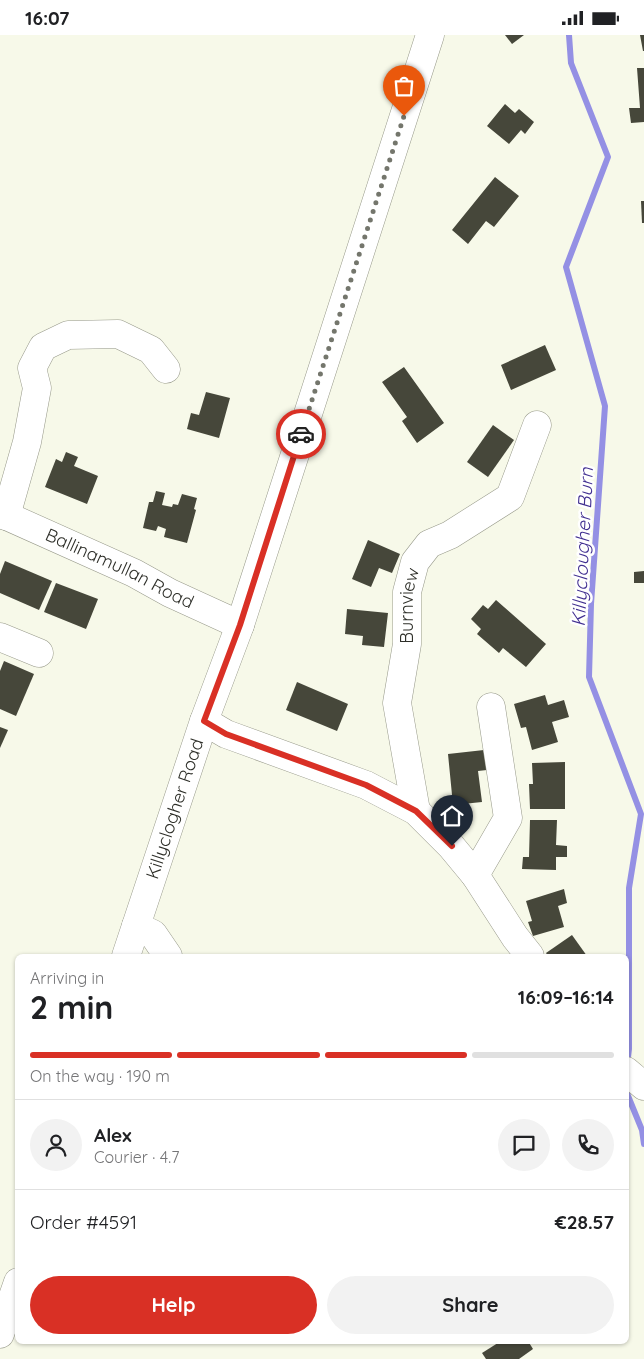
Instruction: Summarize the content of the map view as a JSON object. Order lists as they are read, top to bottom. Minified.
{"streets":{"main road":["Ballinamullan Road","Burnview","Killyclogher Road"]},"crossings":[["Ballinamullan Road","Killyclogher Road"]],"water":["Killyclougher Burn"],"page":{"status":"16:07","heading":["2 min","Arriving in","16:09–16:14"],"panel":["Alex","Courier · 4.7","Order #4591","€28.57"],"bar":"On the way · 190 m","buttons":["Help","Share"]}}
